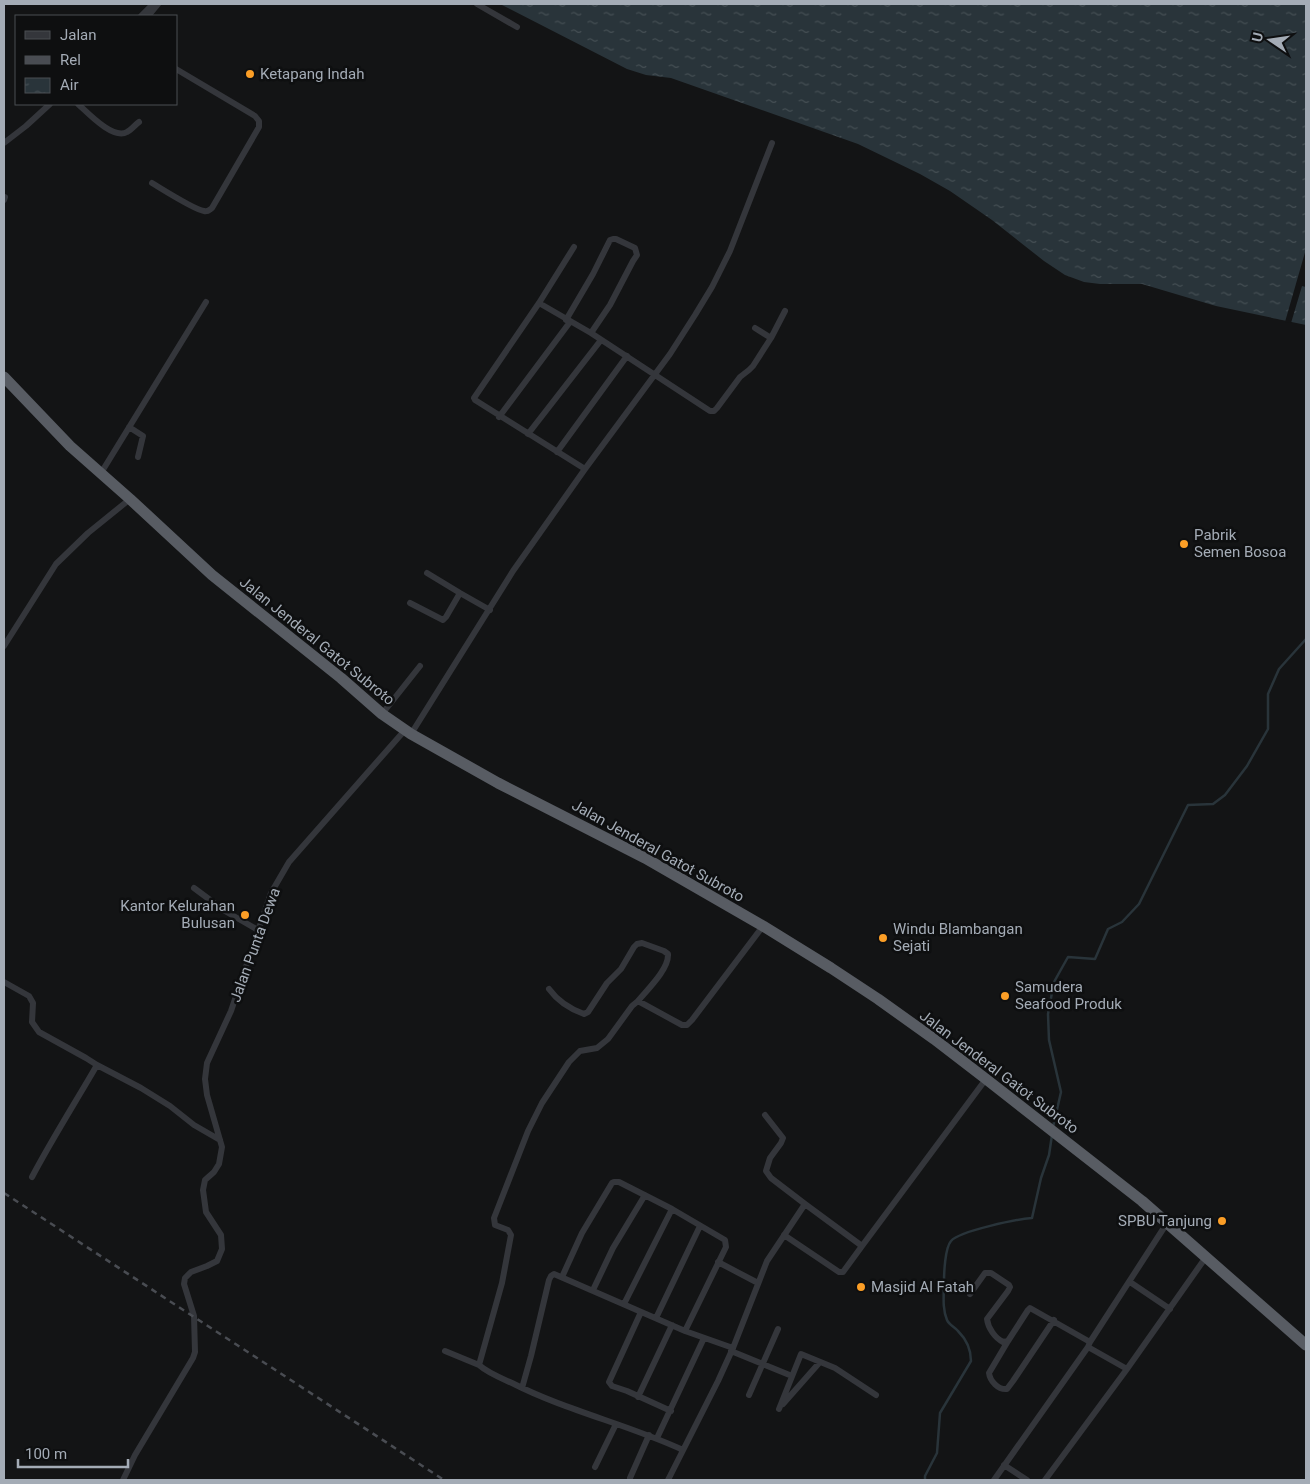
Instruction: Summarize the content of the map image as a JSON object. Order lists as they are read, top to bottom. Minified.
{"streets":{"highway":["Jalan Jenderal Gatot Subroto"],"street":["Jalan Punta Dewa"]},"crossings":[["Jalan Jenderal Gatot Subroto","Jalan Punta Dewa"]],"places":["Ketapang Indah","Pabrik Semen Bosoa","Kantor Kelurahan Bulusan","Windu Blambangan Sejati","Samudera Seafood Produk","SPBU Tanjung","Masjid Al Fatah"],"legend":["Jalan","Rel","Air"],"scale_bar":"100 m","north":"left"}
